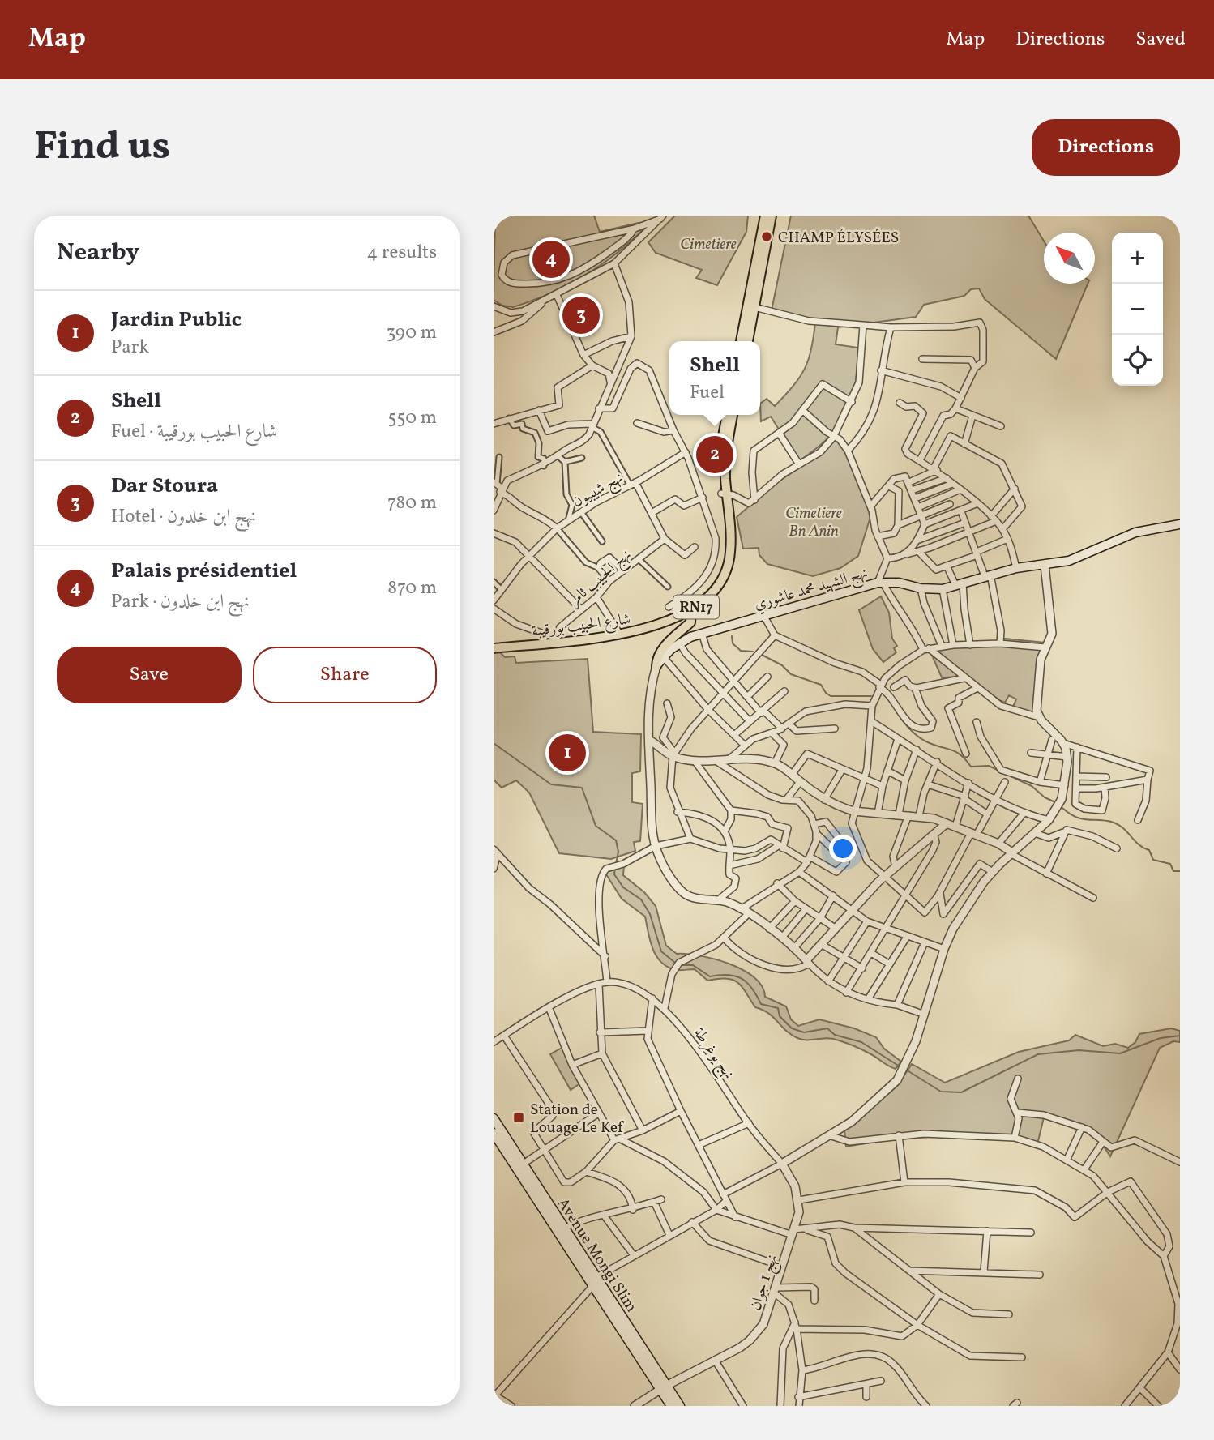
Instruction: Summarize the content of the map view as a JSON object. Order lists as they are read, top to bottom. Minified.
{"streets":{"main road":["نهج الشهيد محمد عاشوري","RN17","شارع الحبيب بورقيبة","Avenue Mongi Slim"],"street":["نهج شيبيون","نهج الحبيب ثامر","نهج يوغرطة","نهج 1 جوان"]},"crossings":[["نهج الحبيب ثامر","شارع الحبيب بورقيبة"],["Avenue Mongi Slim","نهج 1 جوان"]],"parks":["Cimetiere","Cimetiere Bn Anin"],"places":{"other":["CHAMP ÉLYSÉES"],"transit":["Station de Louage Le Kef"]},"north":"top left","page":{"header":"Map","nav":["Map","Directions","Saved"],"buttons":["Directions",["Save","Share"]],"title":"Find us","heading":["Nearby","4 results"],"map_buttons":["+","−"],"pins":["4","3","2","1"],"list":[{"mark":"1","name":"Jardin Public","note":"Park","value":"390 m"},{"mark":"2","name":"Shell","note":"Fuel · شارع الحبيب بورقيبة","value":"550 m"},{"mark":"3","name":"Dar Stoura","note":"Hotel · نهج ابن خلدون","value":"780 m"},{"mark":"4","name":"Palais présidentiel","note":"Park · نهج ابن خلدون","value":"870 m"}],"popup":["Shell","Fuel"]}}
